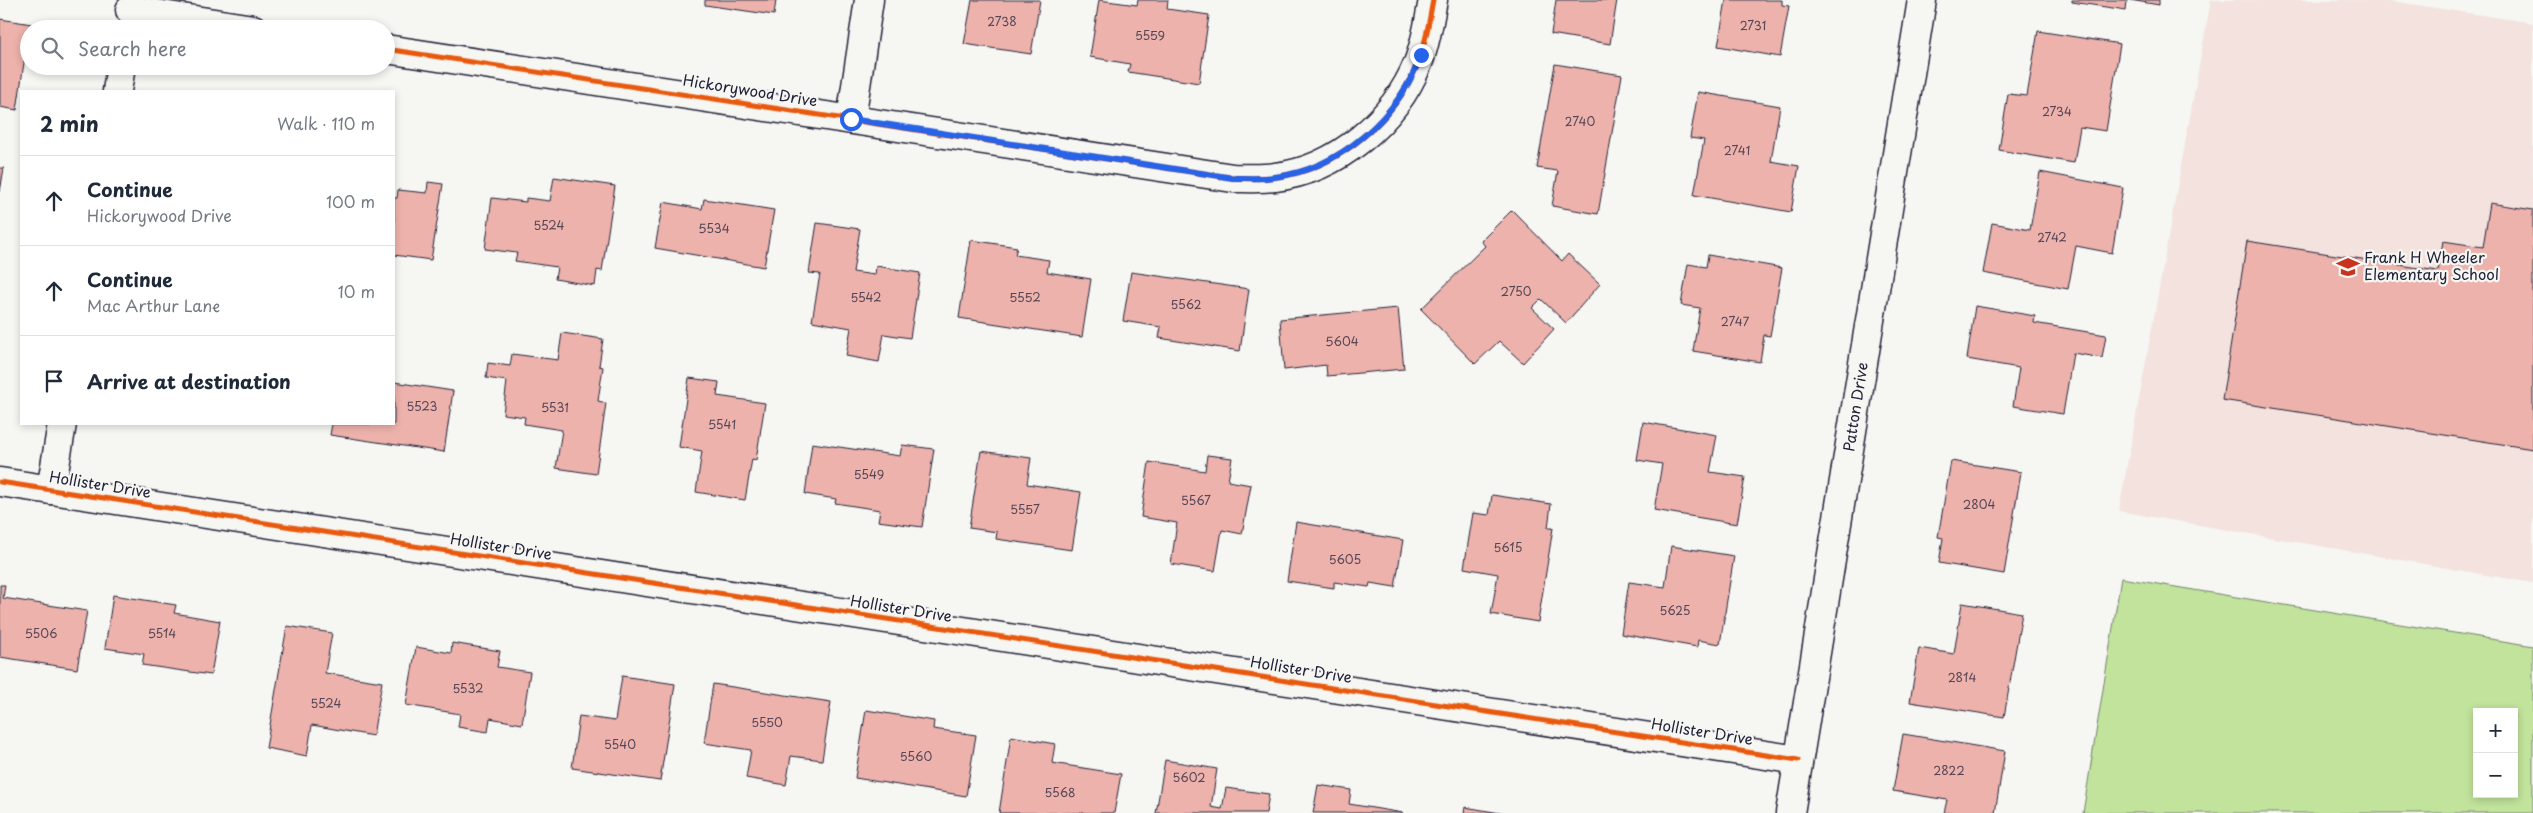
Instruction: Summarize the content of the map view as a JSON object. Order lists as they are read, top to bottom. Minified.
{"streets":{"street":["Hickorywood Drive","Patton Drive","Hollister Drive"]},"crossings":[["Patton Drive","Hollister Drive"]],"places":{"school or university":["Frank H Wheeler Elementary School"]},"house_numbers":["2738","2731","5559","2734","2740","2741","5524","5534","2742","2750","5542","5552","5562","2747","5604","5523","5531","5541","5549","5567","2804","5557","5615","5605","5625","5506","5514","2814","5532","5524","5550","5540","5560","2822","5602","5568"],"page":{"search":"Search here","heading":["2 min","Walk · 110 m"],"list":[["Continue","Hickorywood Drive","100 m"],["Continue","Mac Arthur Lane","10 m"],"Arrive at destination"],"map_buttons":["+","−"]}}
